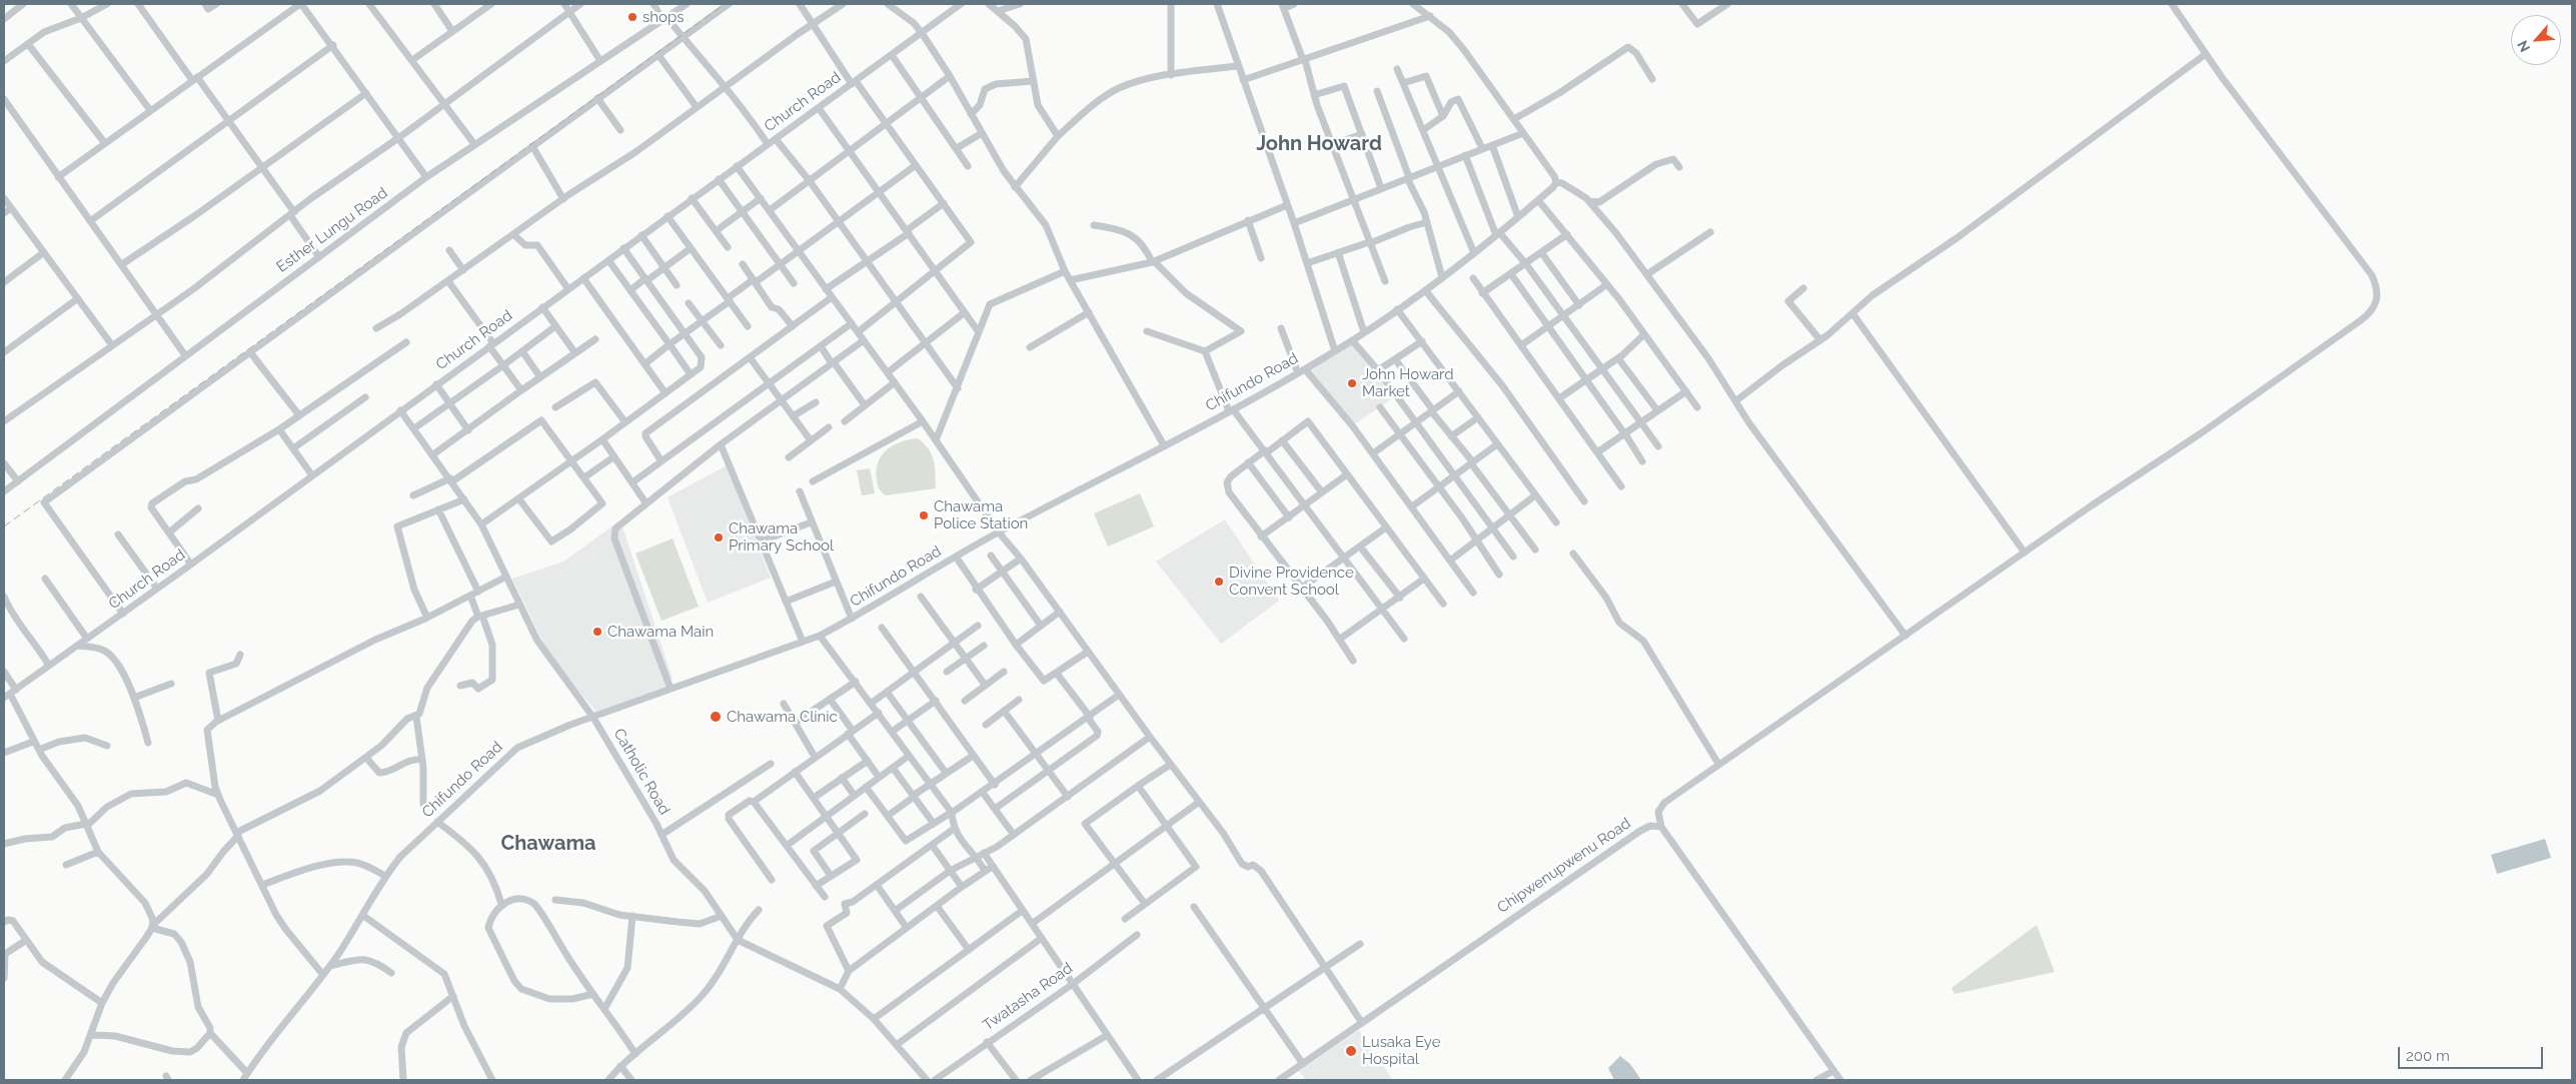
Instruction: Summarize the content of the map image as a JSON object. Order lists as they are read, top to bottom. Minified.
{"streets":{"street":["Church Road","Esther Lungu Road","Chifundo Road","Catholic Road","Chipwenupwenu Road","Twatasha Road"]},"crossings":[["Church Road","Catholic Road"],["Chifundo Road","Catholic Road"]],"districts":["John Howard","Chawama"],"places":["shops","John Howard Market","Chawama Police Station","Chawama Primary School","Divine Providence Convent School","Chawama Main","Chawama Clinic","Lusaka Eye Hospital"],"scale_bar":"200 m","north":"bottom left"}
